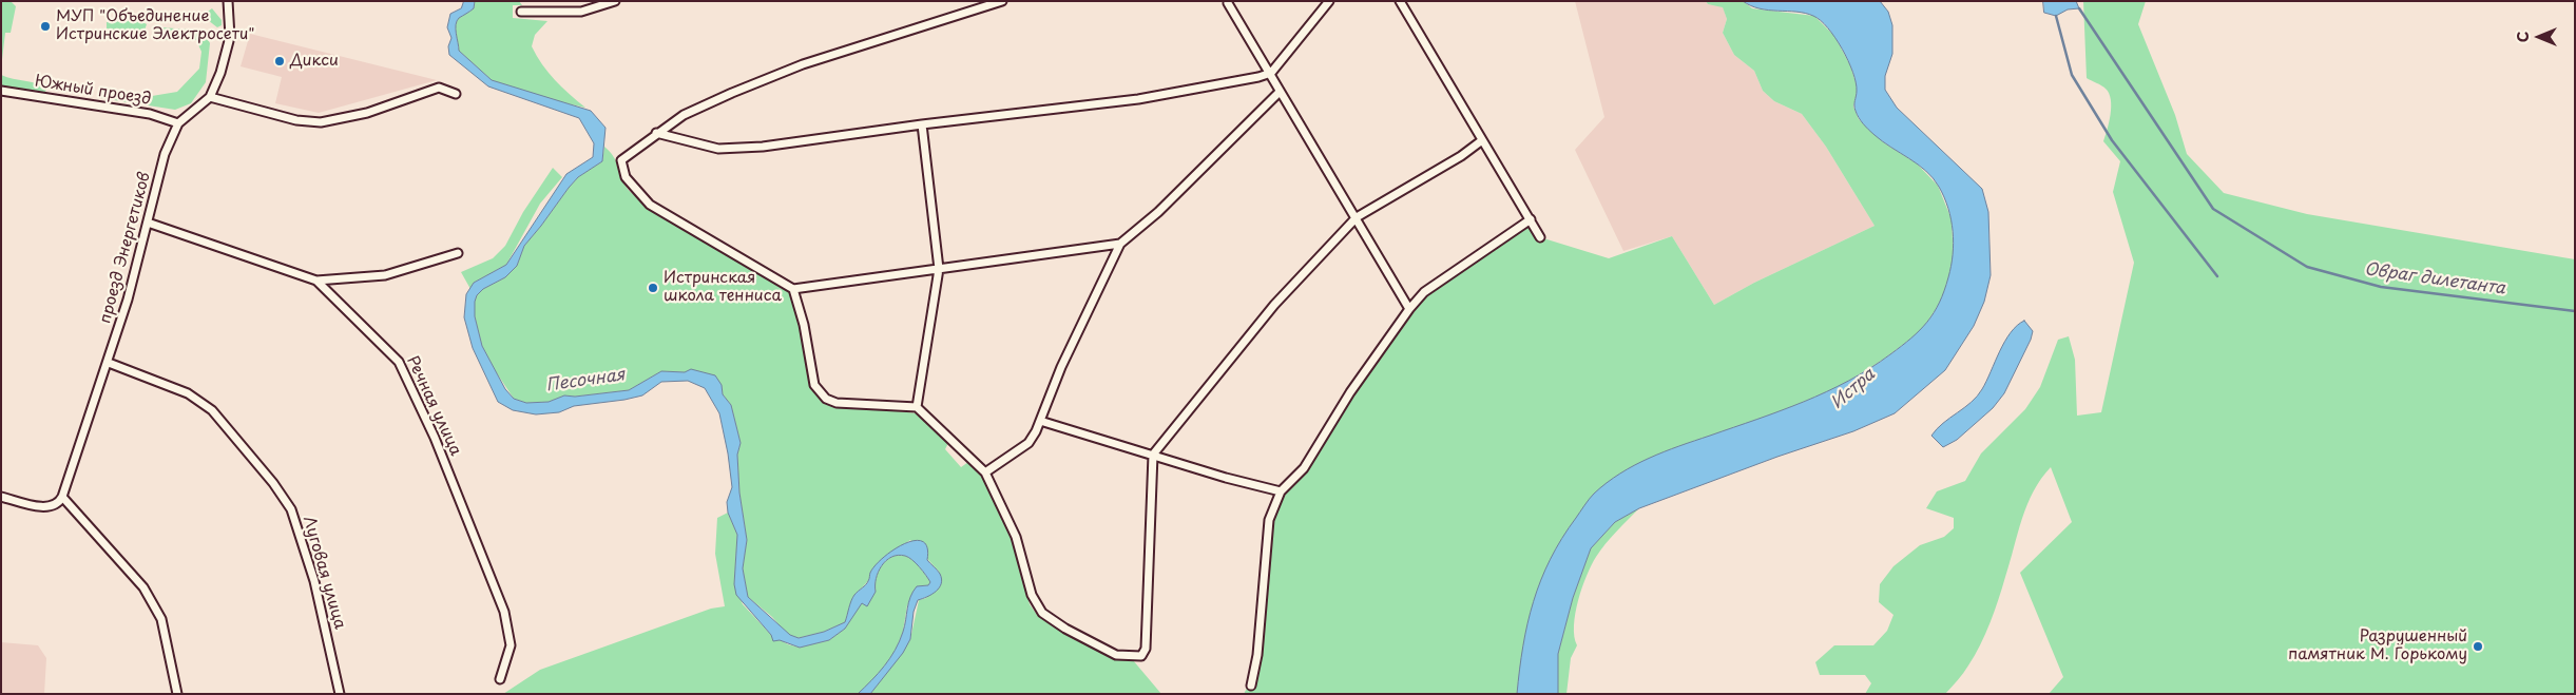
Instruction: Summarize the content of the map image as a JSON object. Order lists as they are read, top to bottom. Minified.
{"streets":{"street":["Южный проезд","проезд Энергетиков","Речная улица","Луговая улица"]},"crossings":[["Южный проезд","проезд Энергетиков"],["проезд Энергетиков","Речная улица"],["проезд Энергетиков","Луговая улица"]],"water":["Овраг дилетанта","Песочная","Истра"],"places":["МУП \"Объединение Истринские Электросети\"","Дикси","Истринская школа тенниса","Разрушенный памятник М. Горькому"],"north":"left"}
